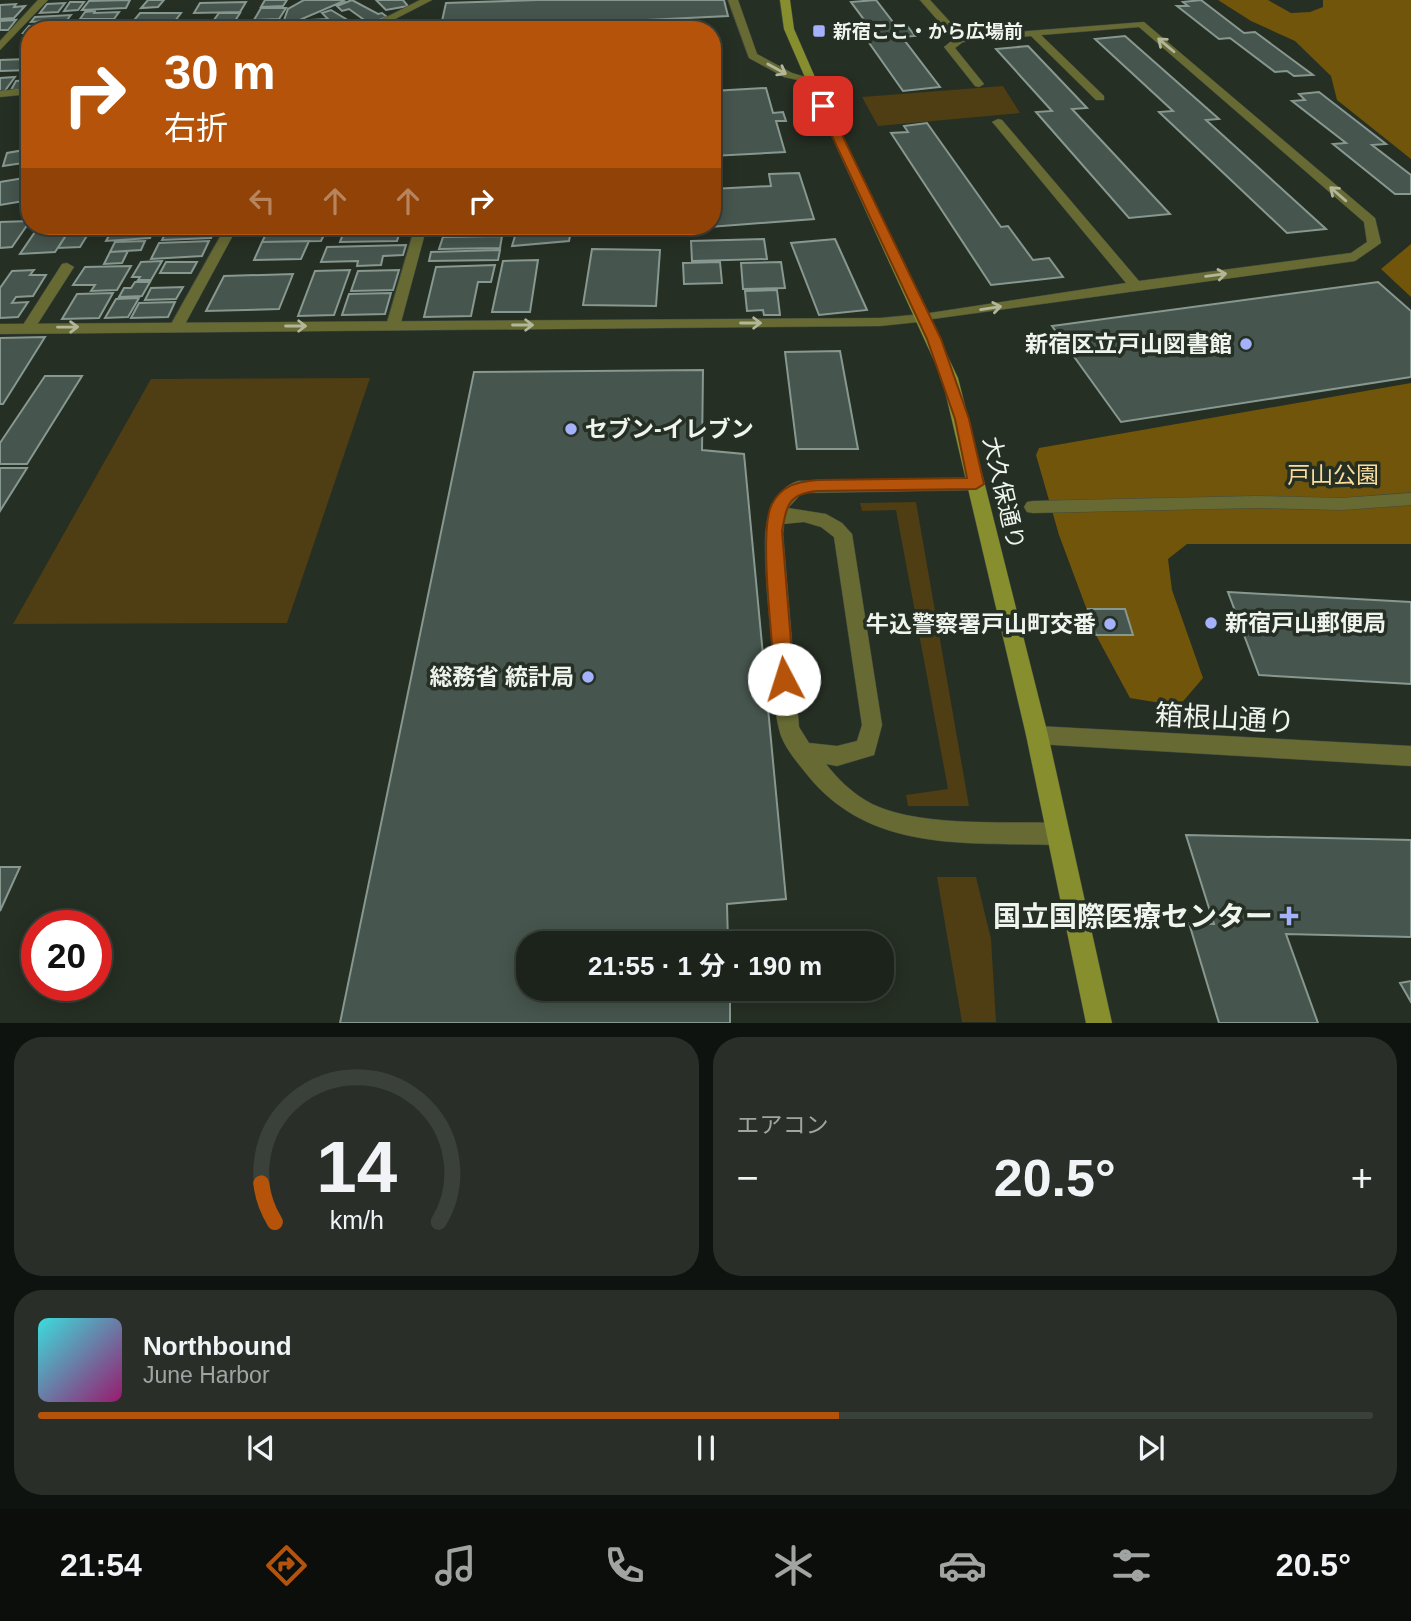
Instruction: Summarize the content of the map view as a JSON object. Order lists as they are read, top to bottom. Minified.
{"streets":{"main road":["大久保通り"],"street":["箱根山通り"]},"crossings":[["大久保通り","箱根山通り"]],"parks":["戸山公園"],"places":{"transit":["新宿ここ・から広場前"],"other":["新宿区立戸山図書館","セブン-イレブン","新宿戸山郵便局","牛込警察署戸山町交番","総務省 統計局"],"health":["国立国際医療センター"]},"page":{"turn":["30 m","右折"],"limit":"20","trip":"21:55 · 1 分 · 190 m","tile":"エアコン","heat":["−","20.5°","+"],"song":["Northbound","June Harbor"],"tabs":["21:54","20.5°"],"gauge":["14","km/h"]}}
